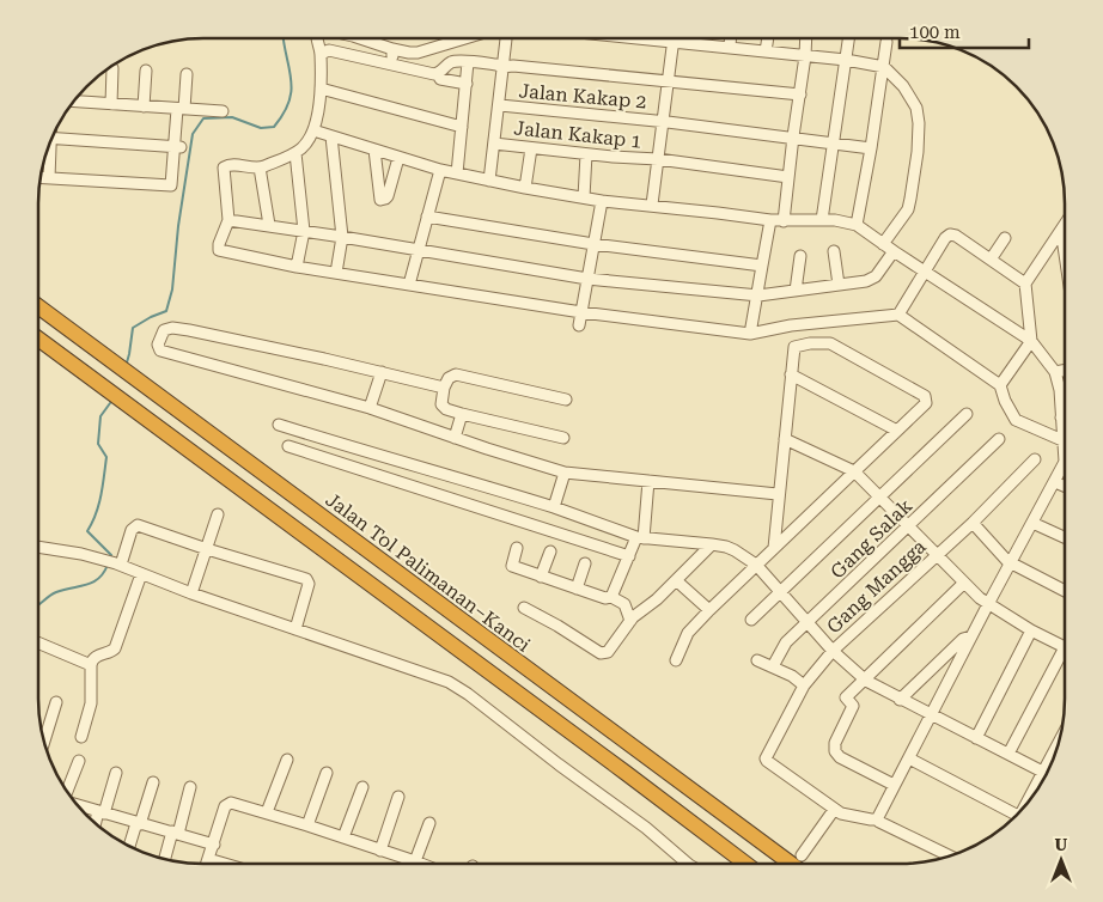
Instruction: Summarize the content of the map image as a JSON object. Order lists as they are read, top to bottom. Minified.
{"streets":{"highway":["Jalan Tol Palimanan–Kanci"],"street":["Jalan Kakap 2","Jalan Kakap 1","Gang Salak","Gang Mangga"]},"scale_bar":"100 m","north":"top"}
